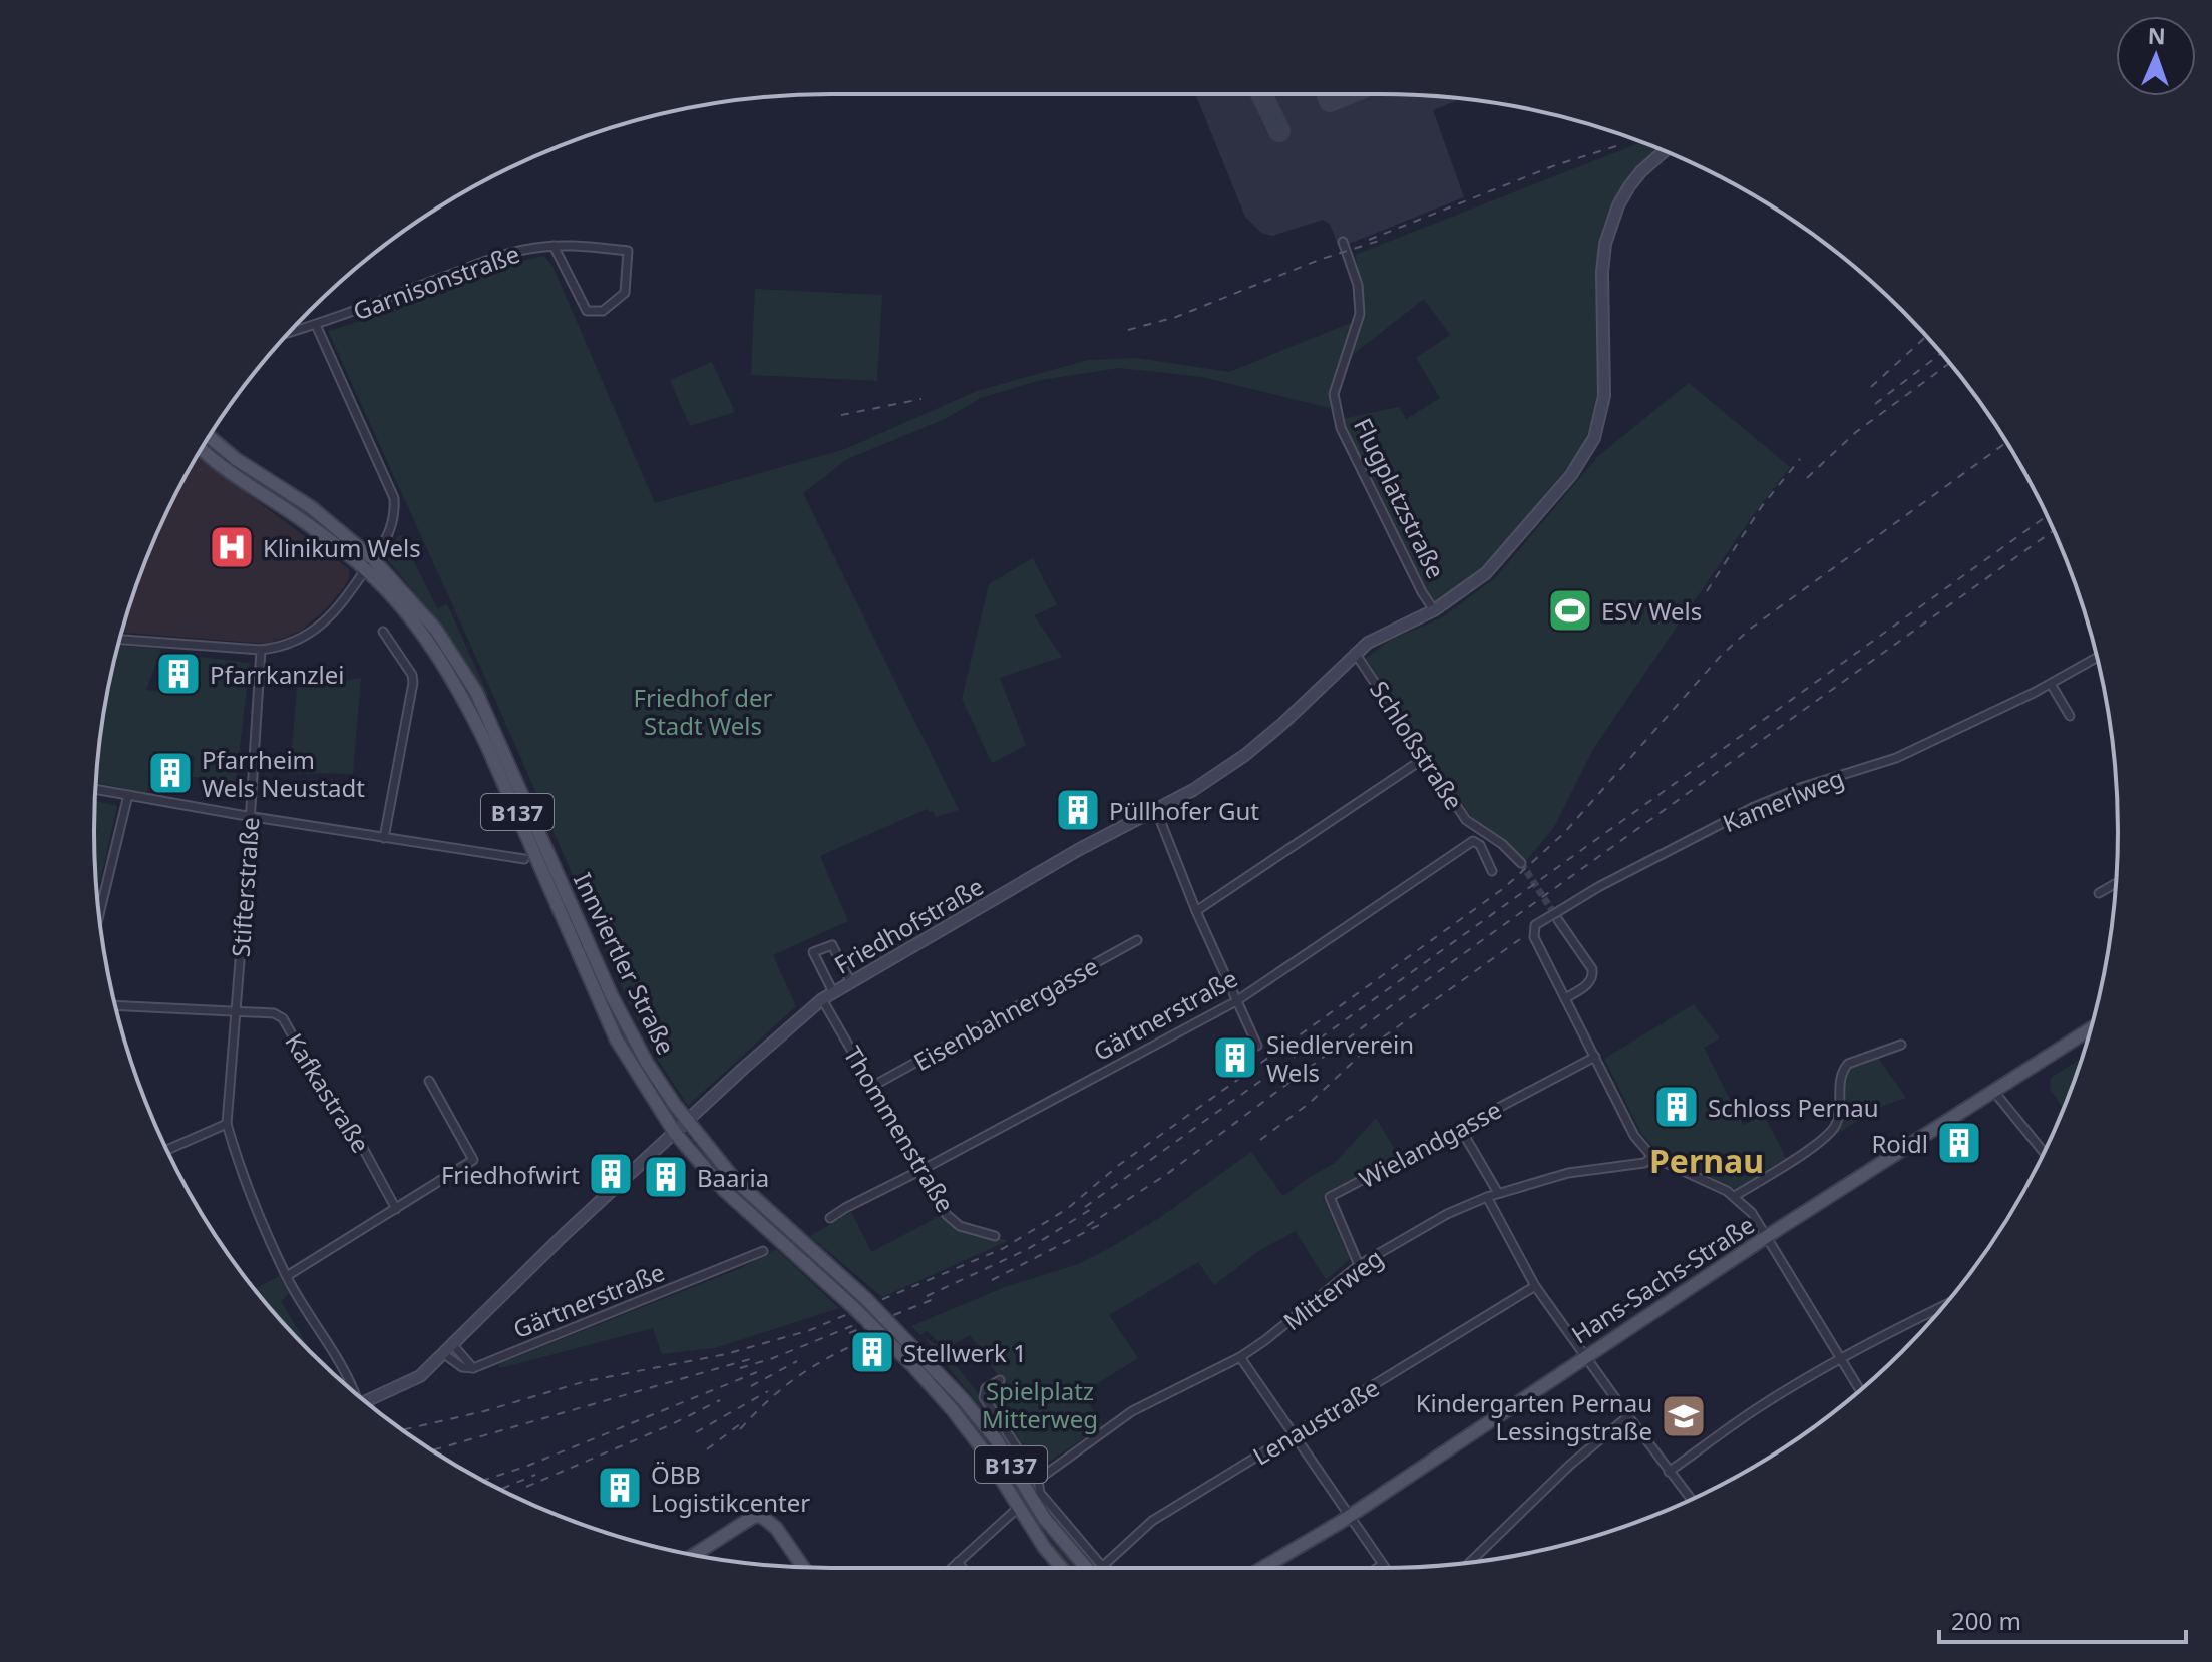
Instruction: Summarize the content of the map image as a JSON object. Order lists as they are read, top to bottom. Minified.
{"streets":{"main road":["B137","Innviertler Straße","Hans-Sachs-Straße"],"street":["Garnisonstraße","Flugplatzstraße","Schloßstraße","Kamerlweg","Stifterstraße","Friedhofstraße","Eisenbahnergasse","Gärtnerstraße","Kafkastraße","Thommenstraße","Wielandgasse","Mitterweg","Lenaustraße"]},"crossings":[["Flugplatzstraße","Friedhofstraße"],["Schloßstraße","Friedhofstraße"],["Stifterstraße","Kafkastraße"],["Friedhofstraße","Innviertler Straße"],["Friedhofstraße","Thommenstraße"],["Eisenbahnergasse","Thommenstraße"],["Gärtnerstraße","Thommenstraße"],["Wielandgasse","Mitterweg"]],"districts":["Pernau"],"parks":["Friedhof der Stadt Wels","Spielplatz Mitterweg"],"places":{"hospital":["Klinikum Wels"],"sports":["ESV Wels"],"building":["Pfarrkanzlei","Pfarrheim Wels Neustadt","Püllhofer Gut","Siedlerverein Wels","Schloss Pernau","Roidl","Friedhofwirt","Baaria","Stellwerk 1","ÖBB Logistikcenter"],"school or university":["Kindergarten Pernau Lessingstraße"]},"scale_bar":"200 m","north":"top"}
